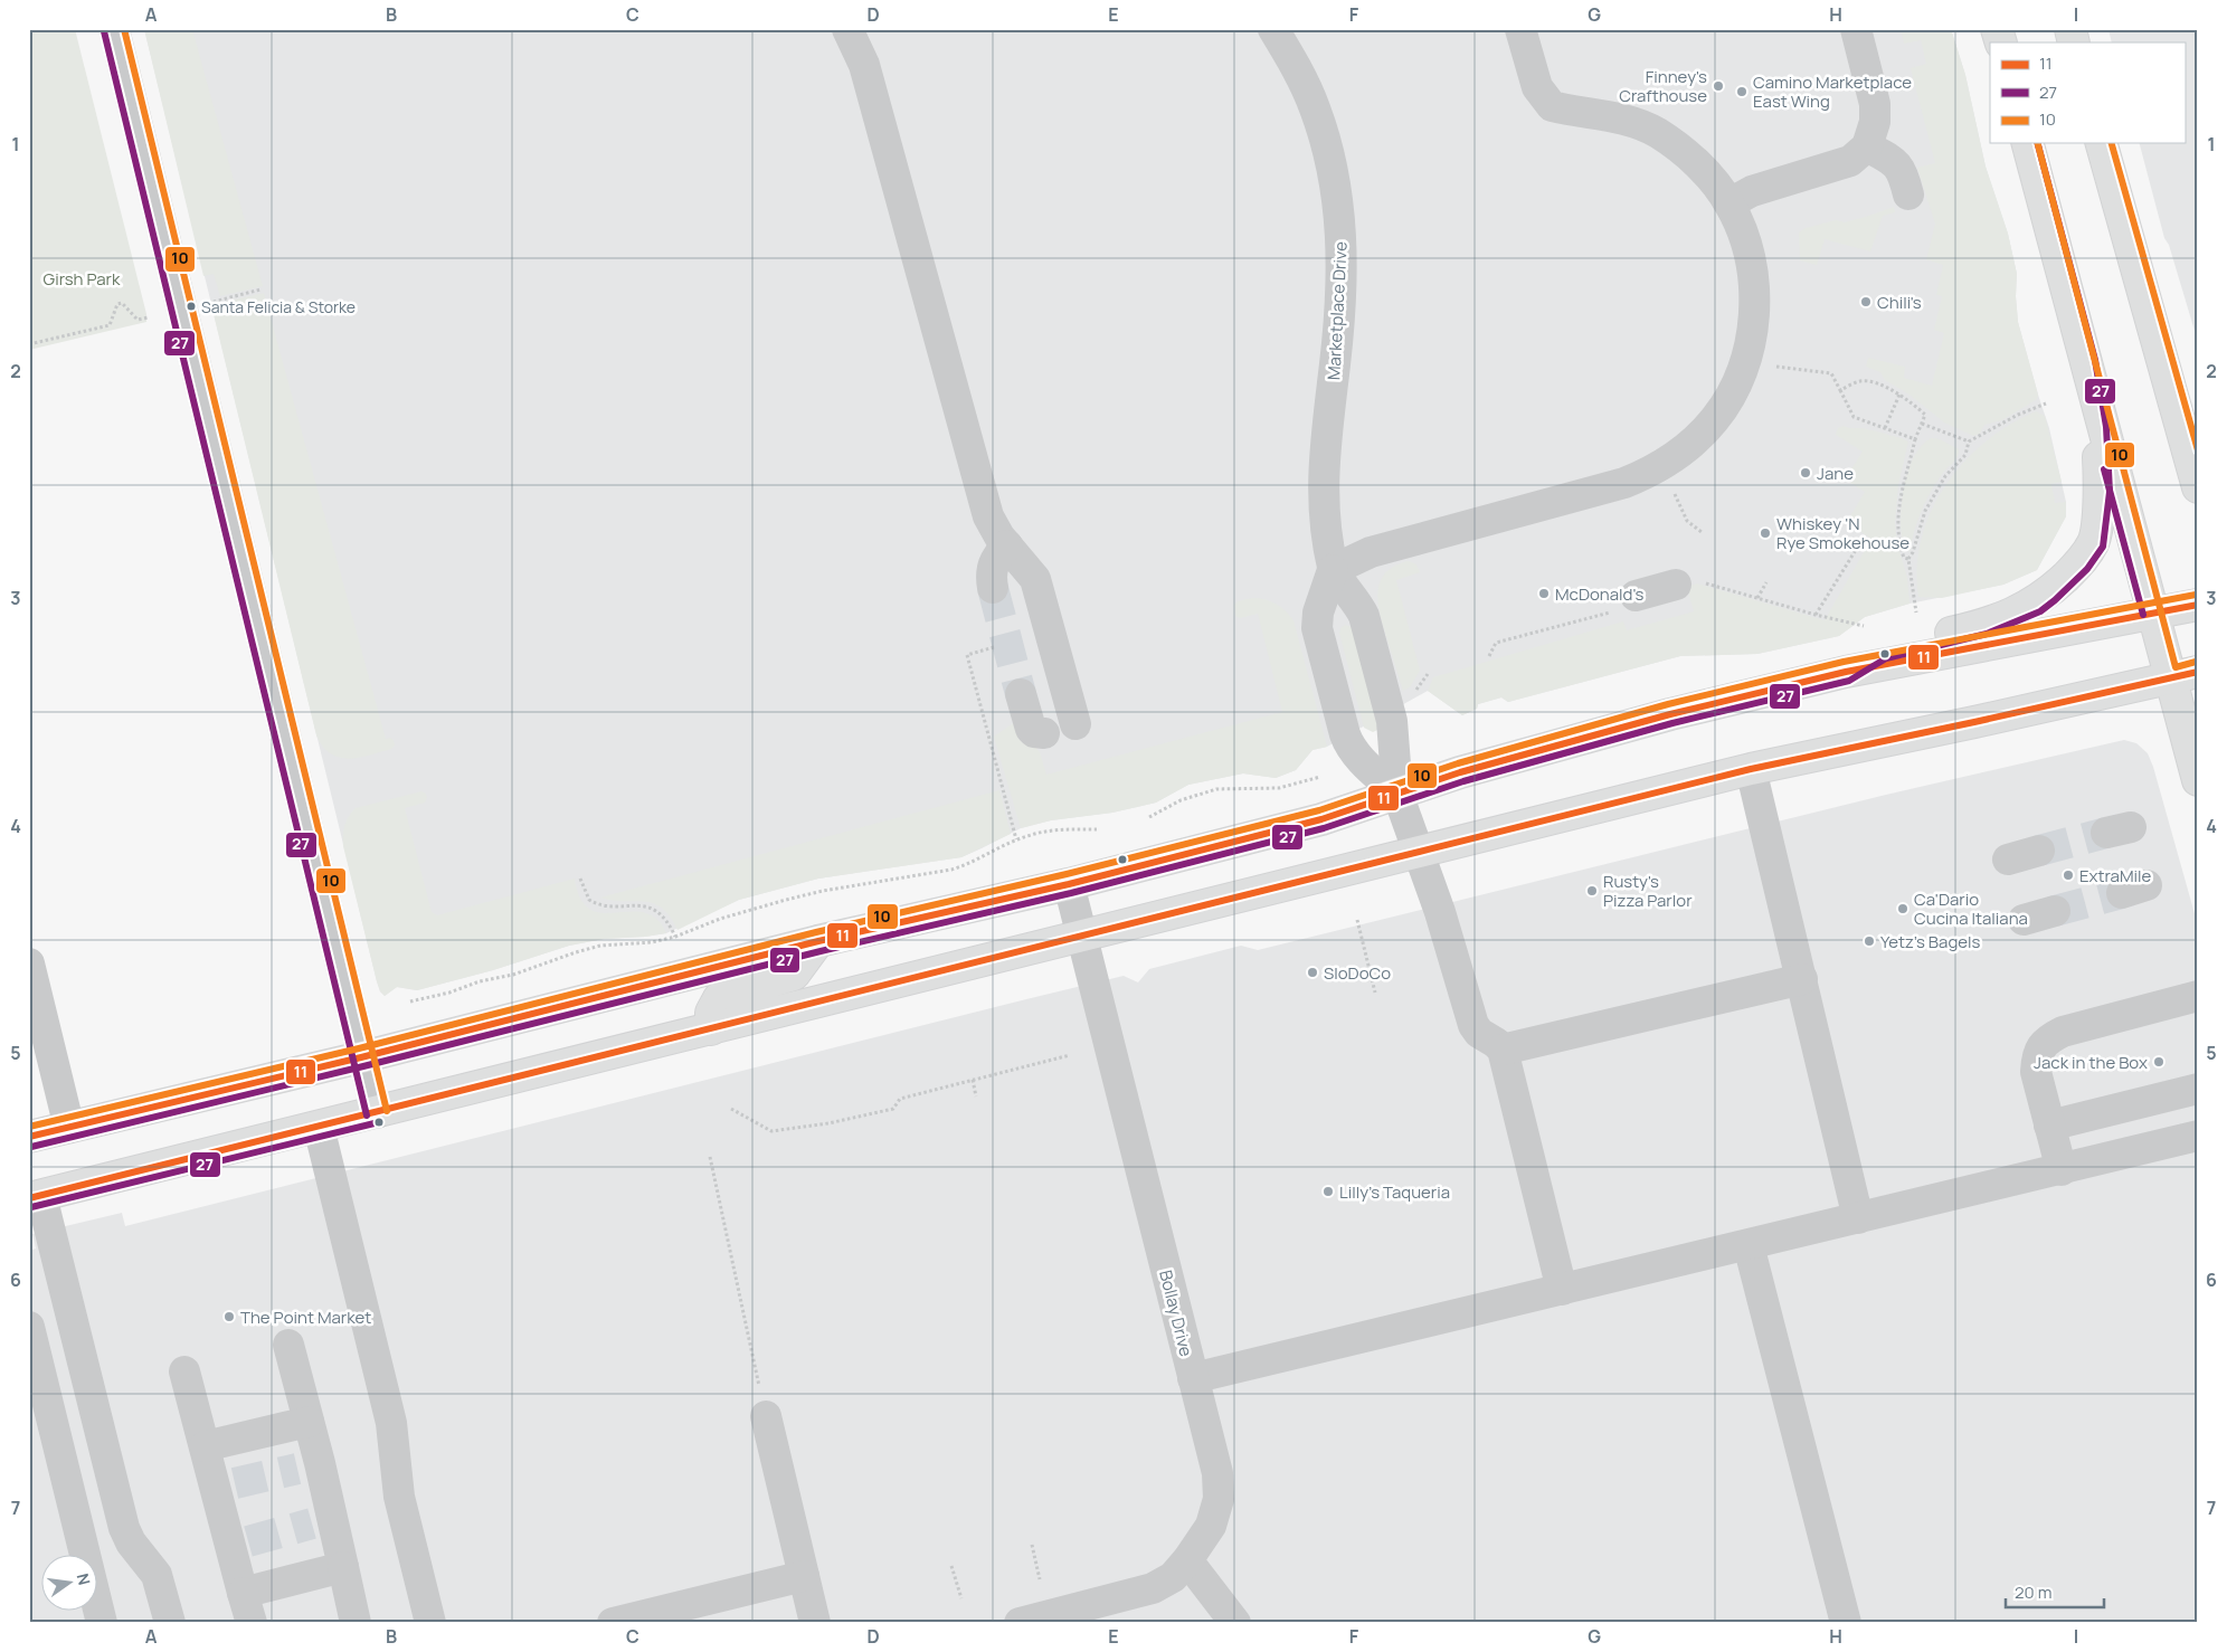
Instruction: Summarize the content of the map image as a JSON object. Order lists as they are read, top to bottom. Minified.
{"streets":{"street":["Marketplace Drive","Bollay Drive"]},"parks":["Girsh Park"],"places":["Finney's Crafthouse","Camino Marketplace East Wing","Chili's","Santa Felicia & Storke","Jane","Whiskey 'N Rye Smokehouse","McDonald's","ExtraMile","Rusty's Pizza Parlor","Ca'Dario Cucina Italiana","Yetz's Bagels","SloDoCo","Jack in the Box","Lilly's Taqueria","The Point Market"],"lines":["transit line 10","transit line 27","transit line 11"],"legend":["11","27","10"],"scale_bar":"20 m","north":"right","grid":{"columns":["A","B","C","D","E","F","G","H","I"],"rows":["1","2","3","4","5","6","7"]}}
